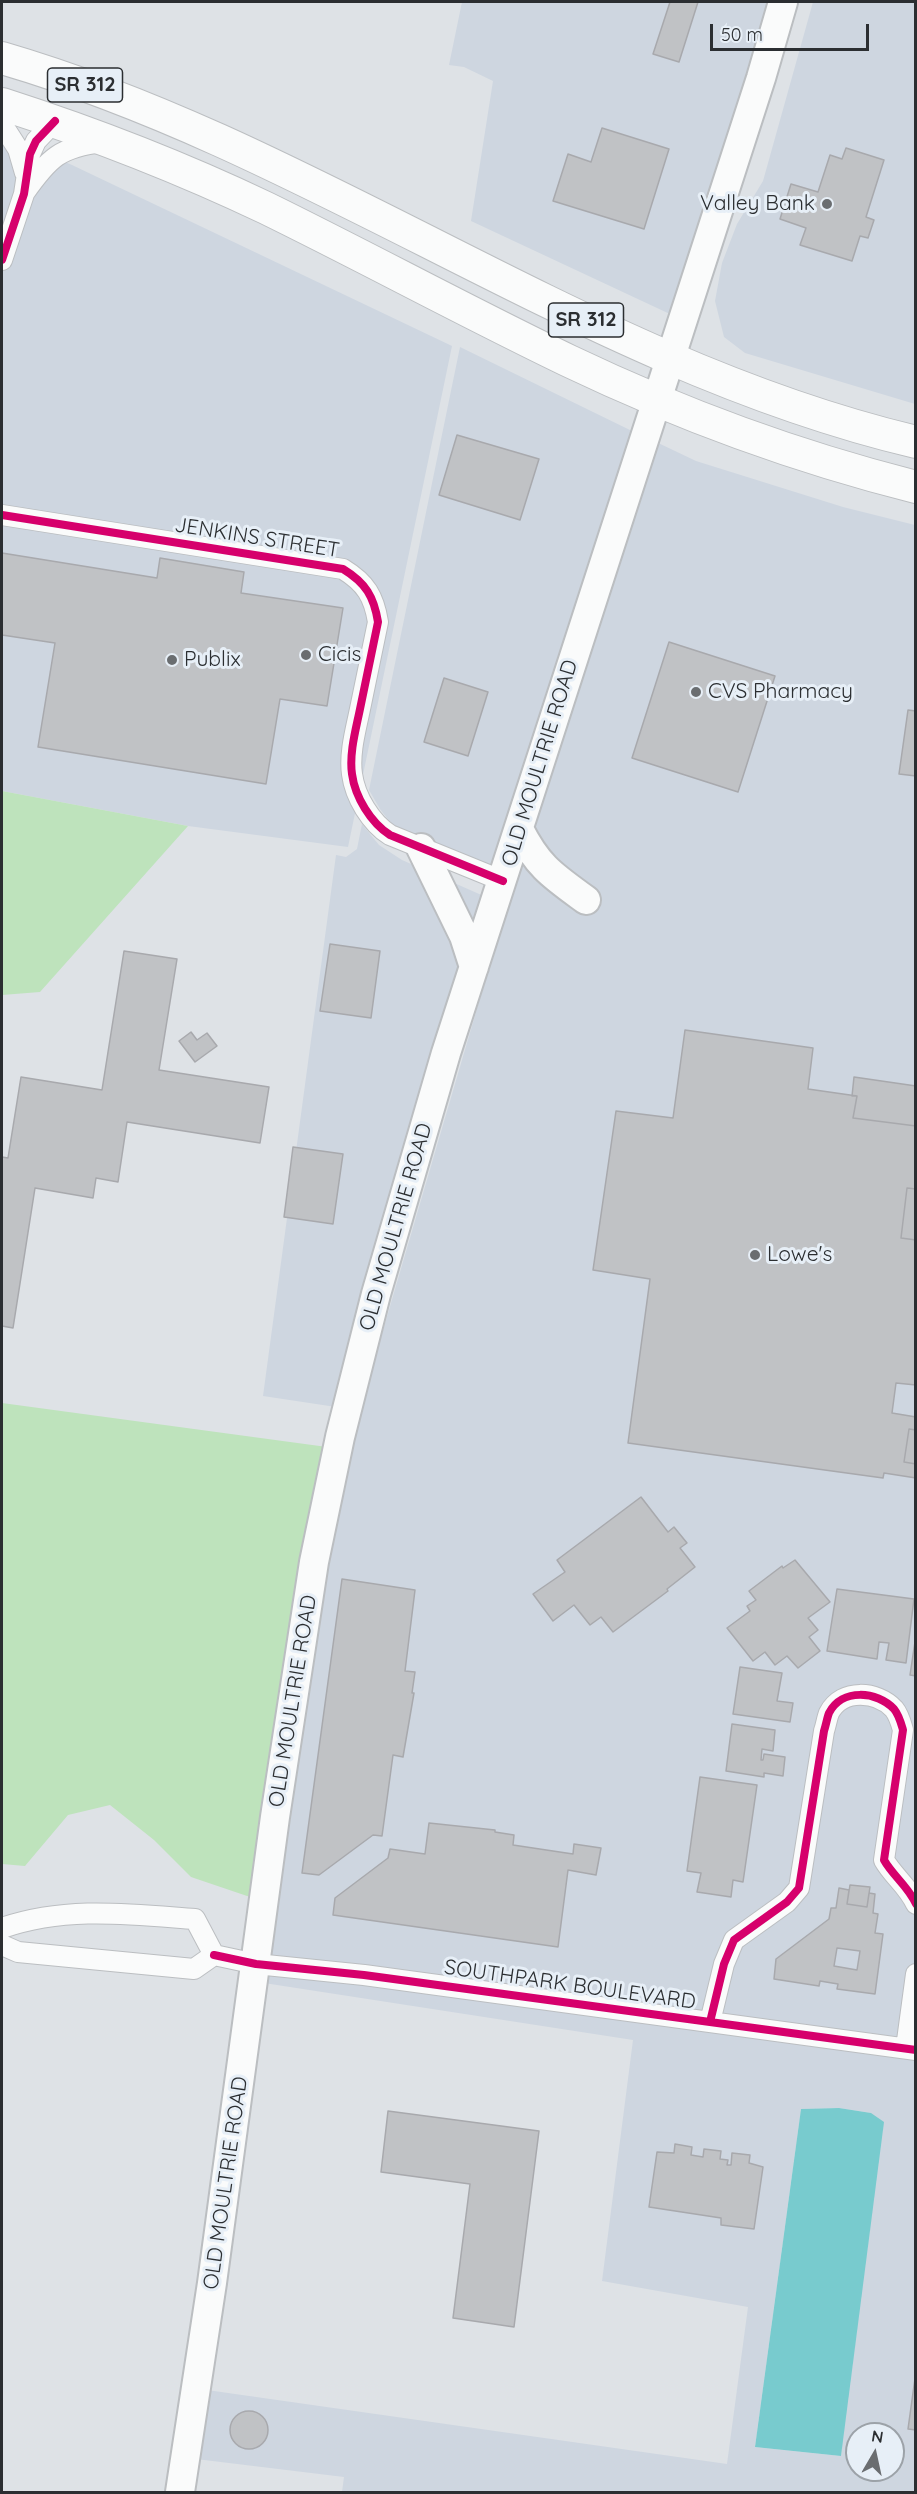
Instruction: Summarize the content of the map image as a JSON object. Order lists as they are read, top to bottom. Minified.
{"streets":{"main road":["SR 312","OLD MOULTRIE ROAD"],"street":["JENKINS STREET","SOUTHPARK BOULEVARD"]},"crossings":[["SR 312","OLD MOULTRIE ROAD"],["JENKINS STREET","OLD MOULTRIE ROAD"],["OLD MOULTRIE ROAD","SOUTHPARK BOULEVARD"]],"places":["Valley Bank","Cicis","Publix","CVS Pharmacy","Lowe's"],"scale_bar":"50 m","north":"top"}
